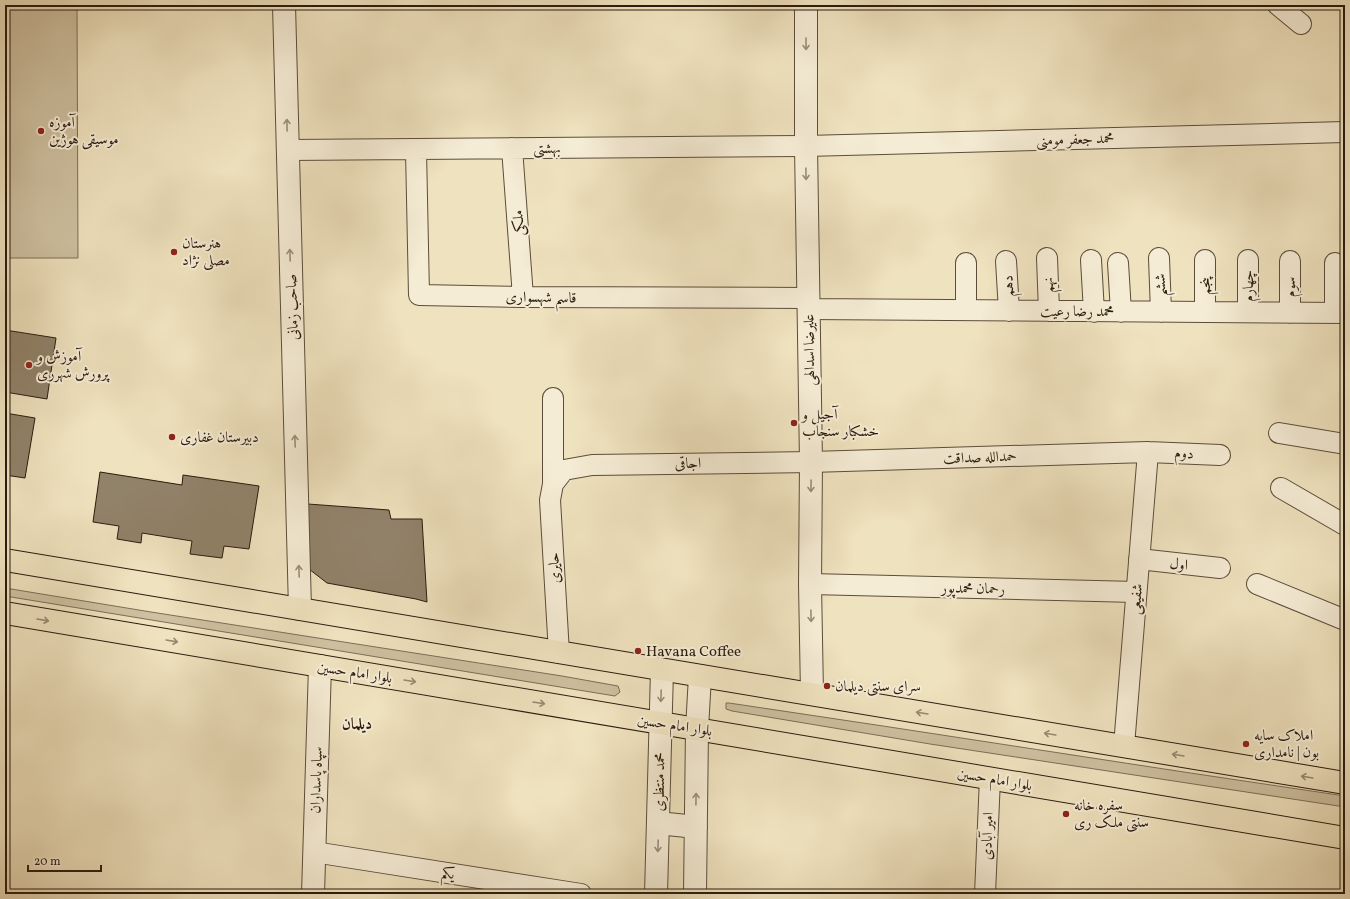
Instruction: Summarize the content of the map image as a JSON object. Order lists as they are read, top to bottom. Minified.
{"streets":{"main road":["بلوار امام حسین"],"street":["محمد جعفر مومنی","بهشتی","ملکی","نهم","ششم","دهم","پنجم","چهارم","سوم","قاسم شهسواری","صاحب زمانی","محمد رضا رعیت","علیرضا اسدالهی","دوم","حمدالله صداقت","اجاقی","اول","حایری","رحمان محمدپور","شفیعی","سپاه پاسداران","محمد منتظری","امیر آبادی","یکم"]},"crossings":[["محمد جعفر مومنی","بهشتی"],["محمد جعفر مومنی","علیرضا اسدالهی"],["بهشتی","ملکی"],["بهشتی","قاسم شهسواری"],["بهشتی","صاحب زمانی"],["بهشتی","علیرضا اسدالهی"],["ملکی","قاسم شهسواری"],["نهم","محمد رضا رعیت"],["ششم","محمد رضا رعیت"],["دهم","محمد رضا رعیت"],["پنجم","محمد رضا رعیت"],["چهارم","محمد رضا رعیت"],["سوم","محمد رضا رعیت"],["قاسم شهسواری","محمد رضا رعیت"],["قاسم شهسواری","علیرضا اسدالهی"],["محمد رضا رعیت","علیرضا اسدالهی"],["علیرضا اسدالهی","حمدالله صداقت"],["علیرضا اسدالهی","اجاقی"],["علیرضا اسدالهی","رحمان محمدپور"],["دوم","حمدالله صداقت"],["دوم","شفیعی"],["حمدالله صداقت","اجاقی"],["حمدالله صداقت","شفیعی"],["اجاقی","حایری"],["اول","شفیعی"],["رحمان محمدپور","شفیعی"],["بلوار امام حسین","سپاه پاسداران"],["بلوار امام حسین","محمد منتظری"],["بلوار امام حسین","امیر آبادی"],["سپاه پاسداران","یکم"]],"one_way":["صاحب زمانی","علیرضا اسدالهی"],"districts":["دیلمان"],"places":["آموزه موسیقی هوژین","هنرستان مصلی نژاد","آموزش و پرورش شهرری","آجیل و خشکبار سنجاب","دبیرستان غفاری","Havana Coffee","سرای سنتی دیلمان","املاک سایه بون | نامداری","سفره خانه سنتی ملک ری"],"scale_bar":"20 m"}
